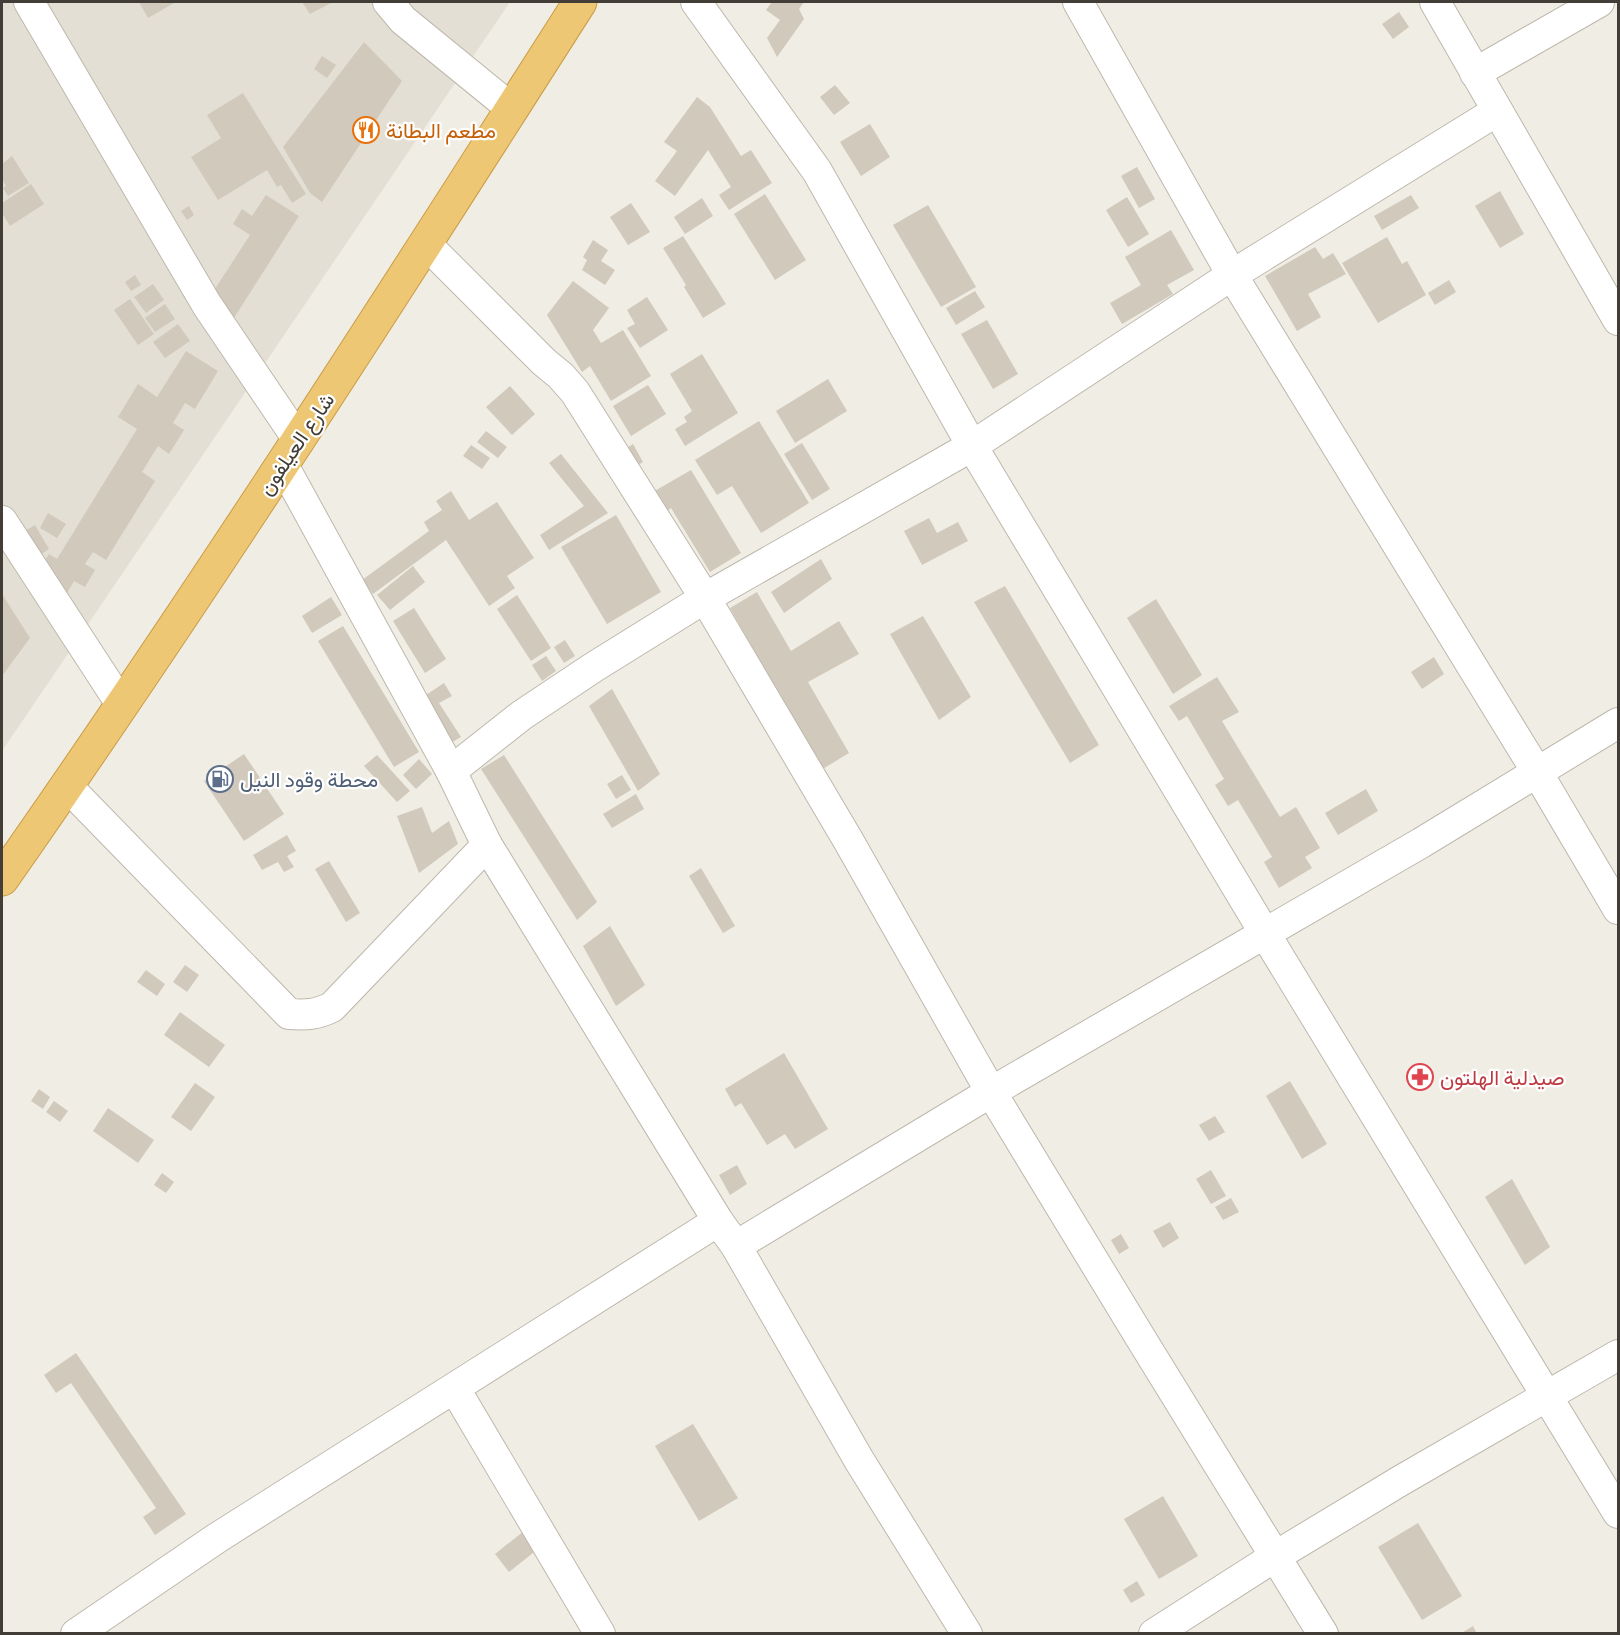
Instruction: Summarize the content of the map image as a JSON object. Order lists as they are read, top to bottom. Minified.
{"streets":{"highway":["شارع العيلفون"]},"places":{"restaurant":["مطعم البطانة"],"fuel station":["محطة وقود النيل"],"pharmacy":["صيدلية الهلتون"]}}
